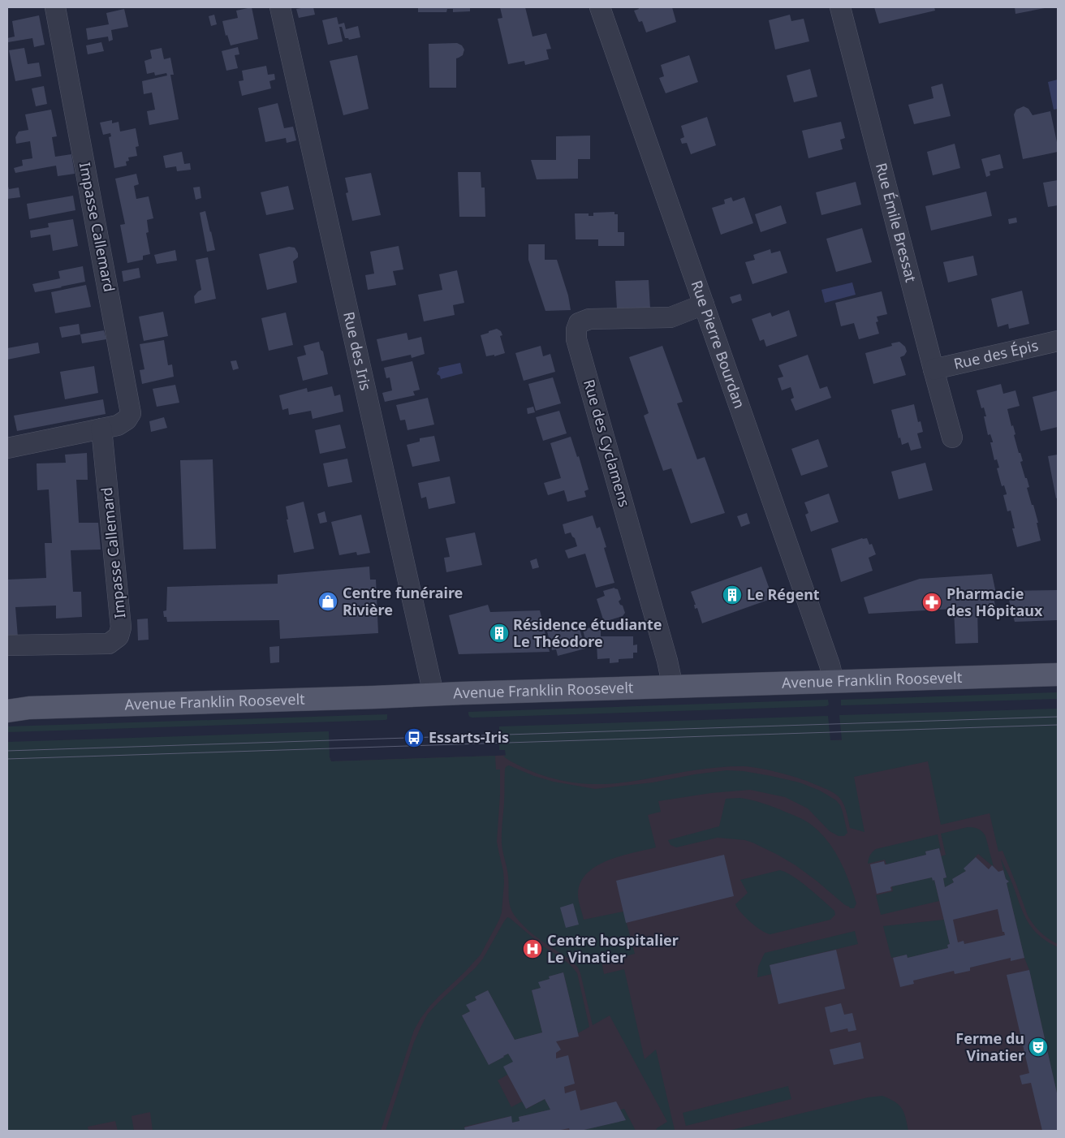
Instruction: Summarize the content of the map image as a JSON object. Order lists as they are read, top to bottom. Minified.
{"streets":{"main road":["Avenue Franklin Roosevelt"],"street":["Rue Émile Bressat","Impasse Callemard","Rue Pierre Bourdan","Rue des Iris","Rue des Épis","Rue des Cyclamens"]},"crossings":[["Rue Émile Bressat","Rue des Épis"],["Rue Pierre Bourdan","Rue des Cyclamens"],["Rue Pierre Bourdan","Avenue Franklin Roosevelt"],["Rue des Iris","Avenue Franklin Roosevelt"],["Rue des Cyclamens","Avenue Franklin Roosevelt"]],"places":{"building":["Le Régent","Résidence étudiante Le Théodore"],"shop":["Centre funéraire Rivière"],"pharmacy":["Pharmacie des Hôpitaux"],"bus stop":["Essarts-Iris"],"hospital":["Centre hospitalier Le Vinatier"],"theatre":["Ferme du Vinatier"]}}
